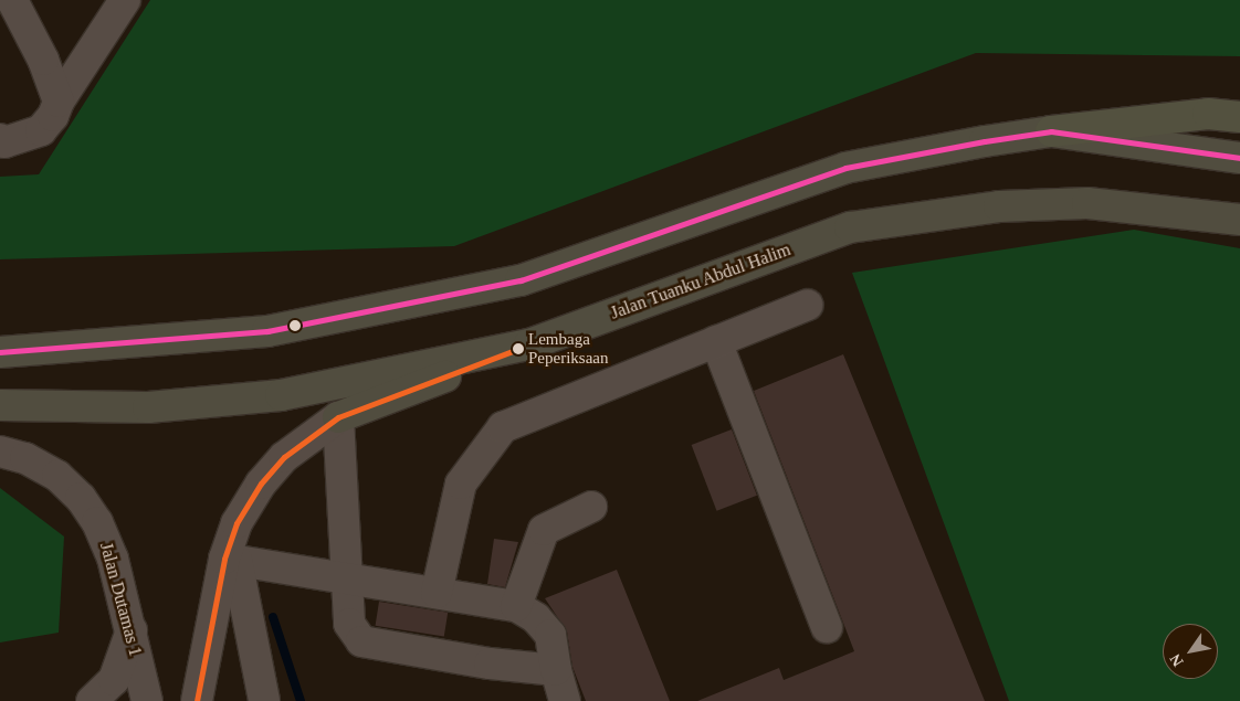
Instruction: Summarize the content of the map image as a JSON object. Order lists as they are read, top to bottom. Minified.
{"streets":{"main road":["Jalan Tuanku Abdul Halim"],"street":["Jalan Dutamas 1"]},"places":["Lembaga Peperiksaan"],"north":"bottom left"}
